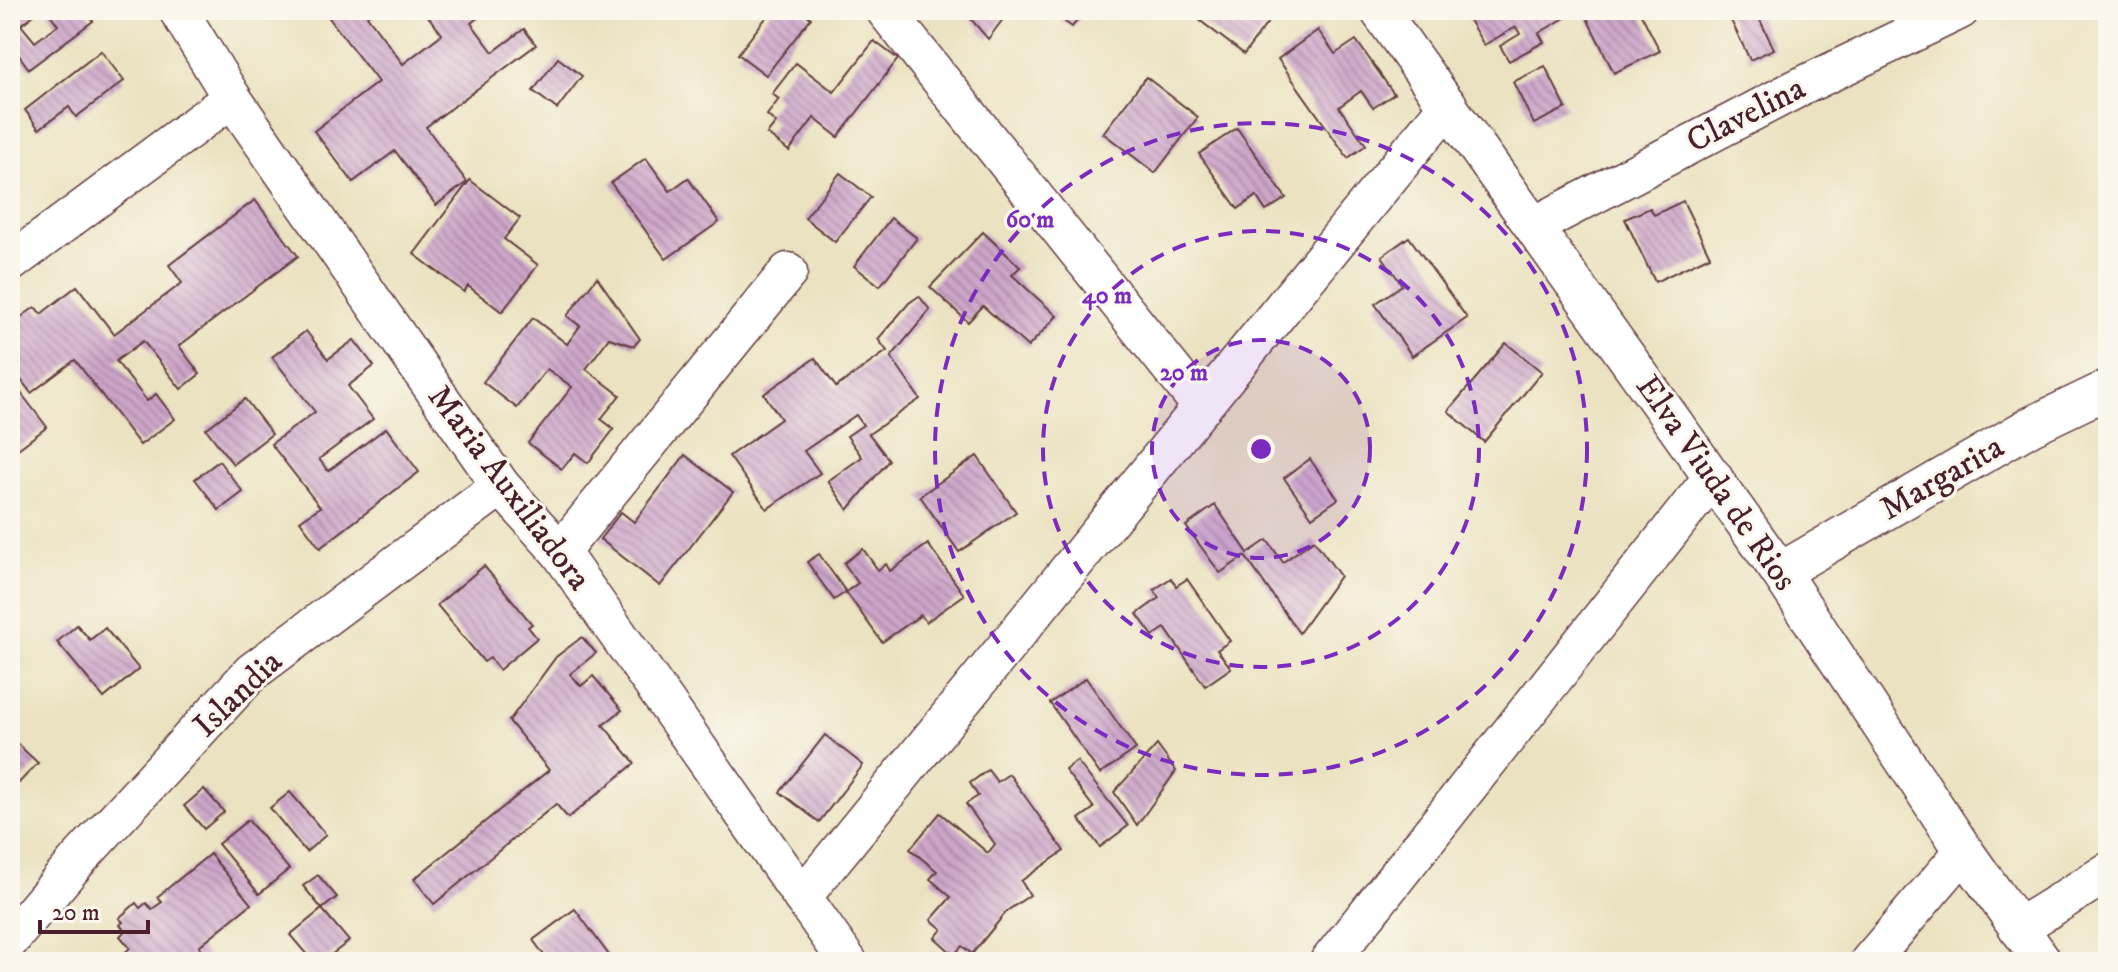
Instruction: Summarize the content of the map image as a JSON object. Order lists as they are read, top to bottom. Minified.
{"streets":{"street":["Clavelina","Margarita","Elva Viuda de Rios","Maria Auxiliadora","Islandia"]},"crossings":[["Clavelina","Elva Viuda de Rios"],["Margarita","Elva Viuda de Rios"],["Maria Auxiliadora","Islandia"]],"scale_bar":"20 m","rings":["60 m","40 m","20 m"]}
